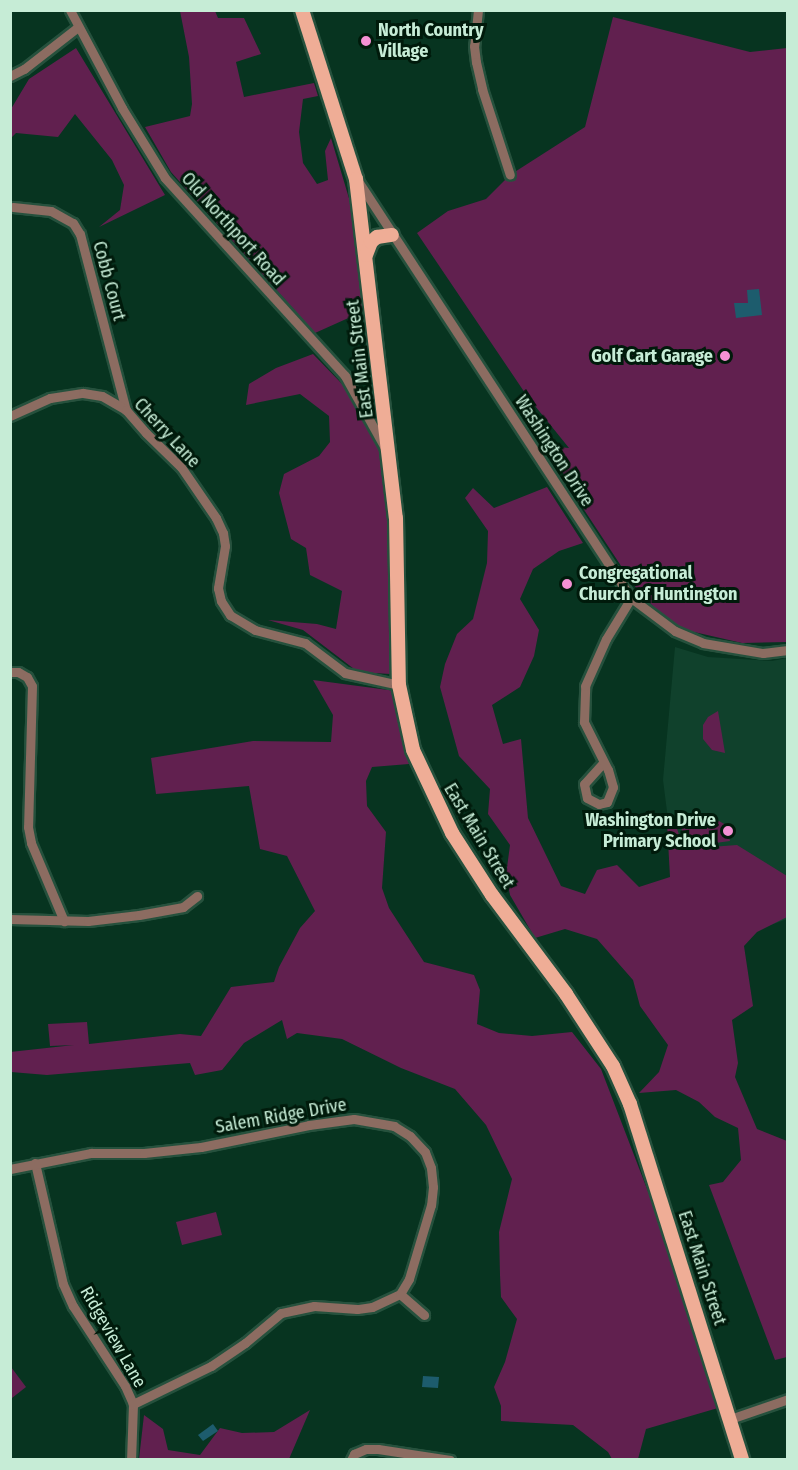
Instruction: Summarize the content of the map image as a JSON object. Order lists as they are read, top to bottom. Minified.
{"streets":{"main road":["East Main Street"],"street":["Old Northport Road","Cobb Court","Cherry Lane","Washington Drive","Salem Ridge Drive","Ridgeview Lane"]},"crossings":[["Old Northport Road","East Main Street"],["Cobb Court","Cherry Lane"],["East Main Street","Cherry Lane"],["East Main Street","Washington Drive"],["Salem Ridge Drive","Ridgeview Lane"]],"places":["North Country Village","Golf Cart Garage","Congregational Church of Huntington","Washington Drive Primary School"]}
